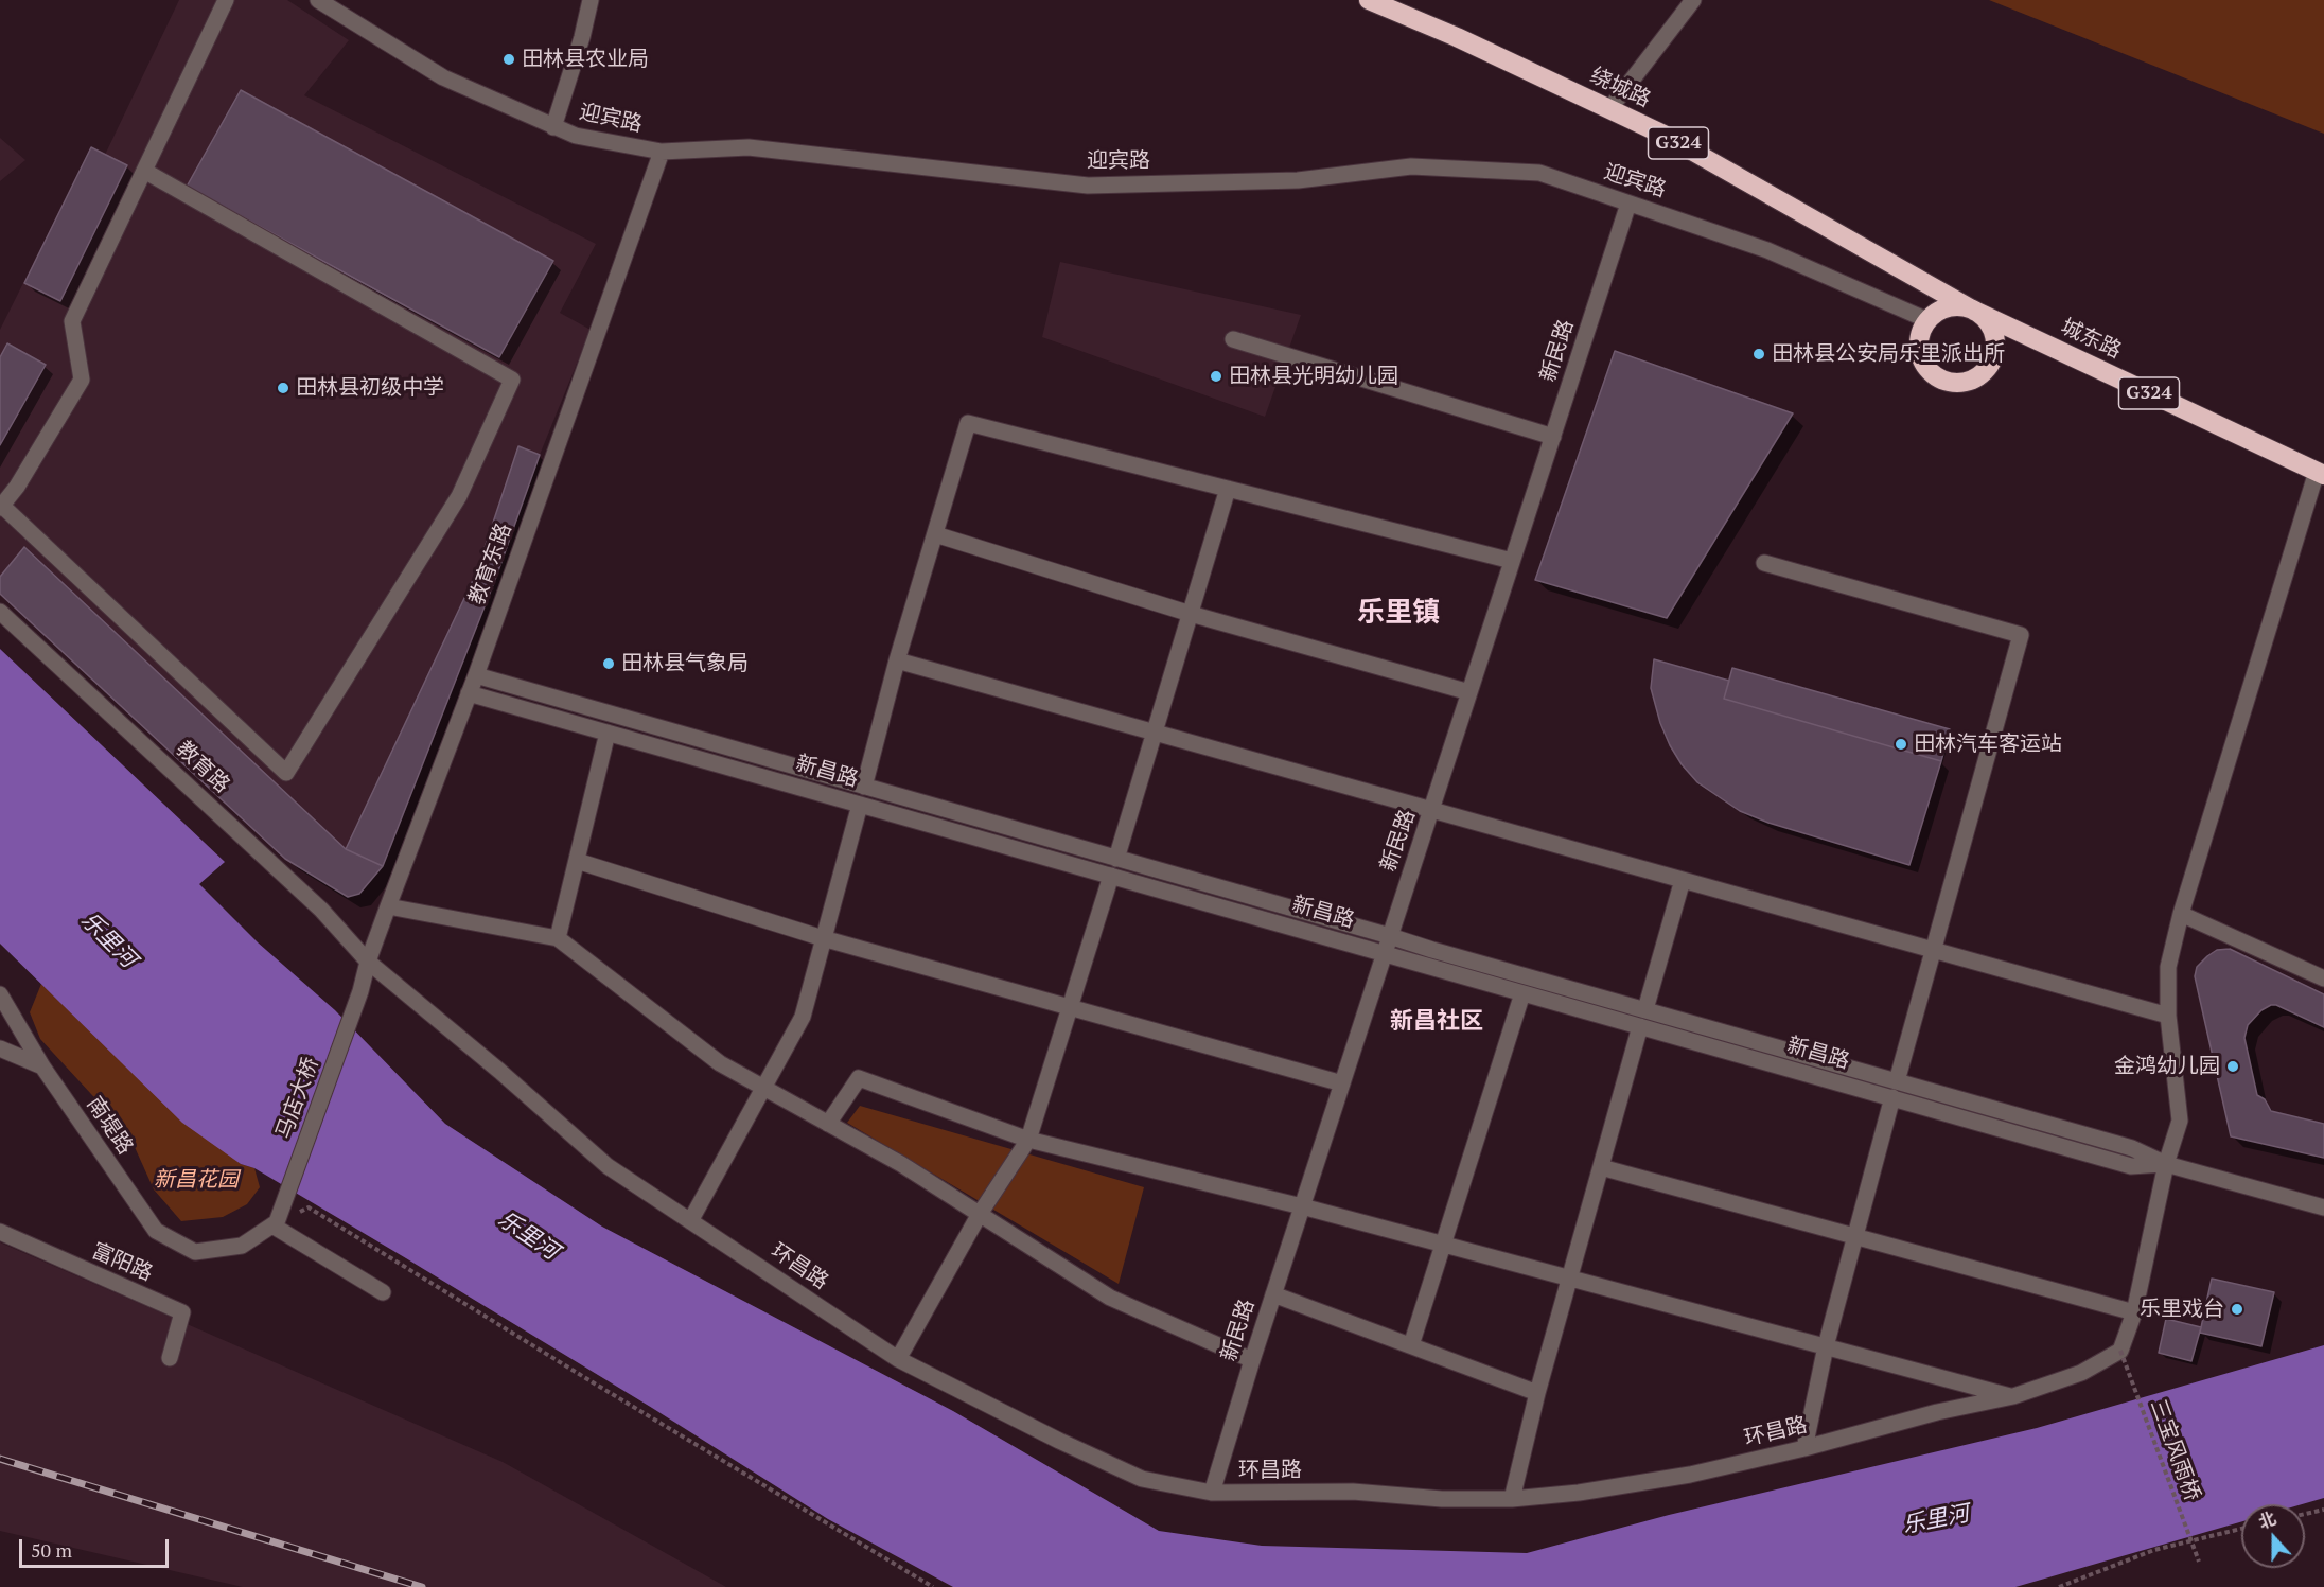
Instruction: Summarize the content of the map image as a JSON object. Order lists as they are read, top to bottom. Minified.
{"streets":{"highway":["绕城路","G324","城东路"],"street":["迎宾路","新民路","教育东路","教育路","新昌路","马店大桥","南堤路","富阳路","环昌路"],"path":["三宝风雨桥"]},"crossings":[["绕城路","迎宾路"],["绕城路","G324"],["绕城路","城东路"],["迎宾路","G324"],["迎宾路","城东路"],["迎宾路","新民路"],["迎宾路","教育东路"],["G324","城东路"],["新民路","新昌路"],["新民路","环昌路"],["教育东路","教育路"],["教育东路","新昌路"],["教育东路","马店大桥"],["教育东路","环昌路"],["教育路","环昌路"],["马店大桥","南堤路"],["环昌路","三宝风雨桥"]],"districts":["乐里镇","新昌社区"],"water":["乐里河"],"parks":["新昌花园"],"places":["田林县农业局","田林县公安局乐里派出所","田林县光明幼儿园","田林县初级中学","田林县气象局","田林汽车客运站","金鸿幼儿园","乐里戏台"],"scale_bar":"50 m","north":"top"}
